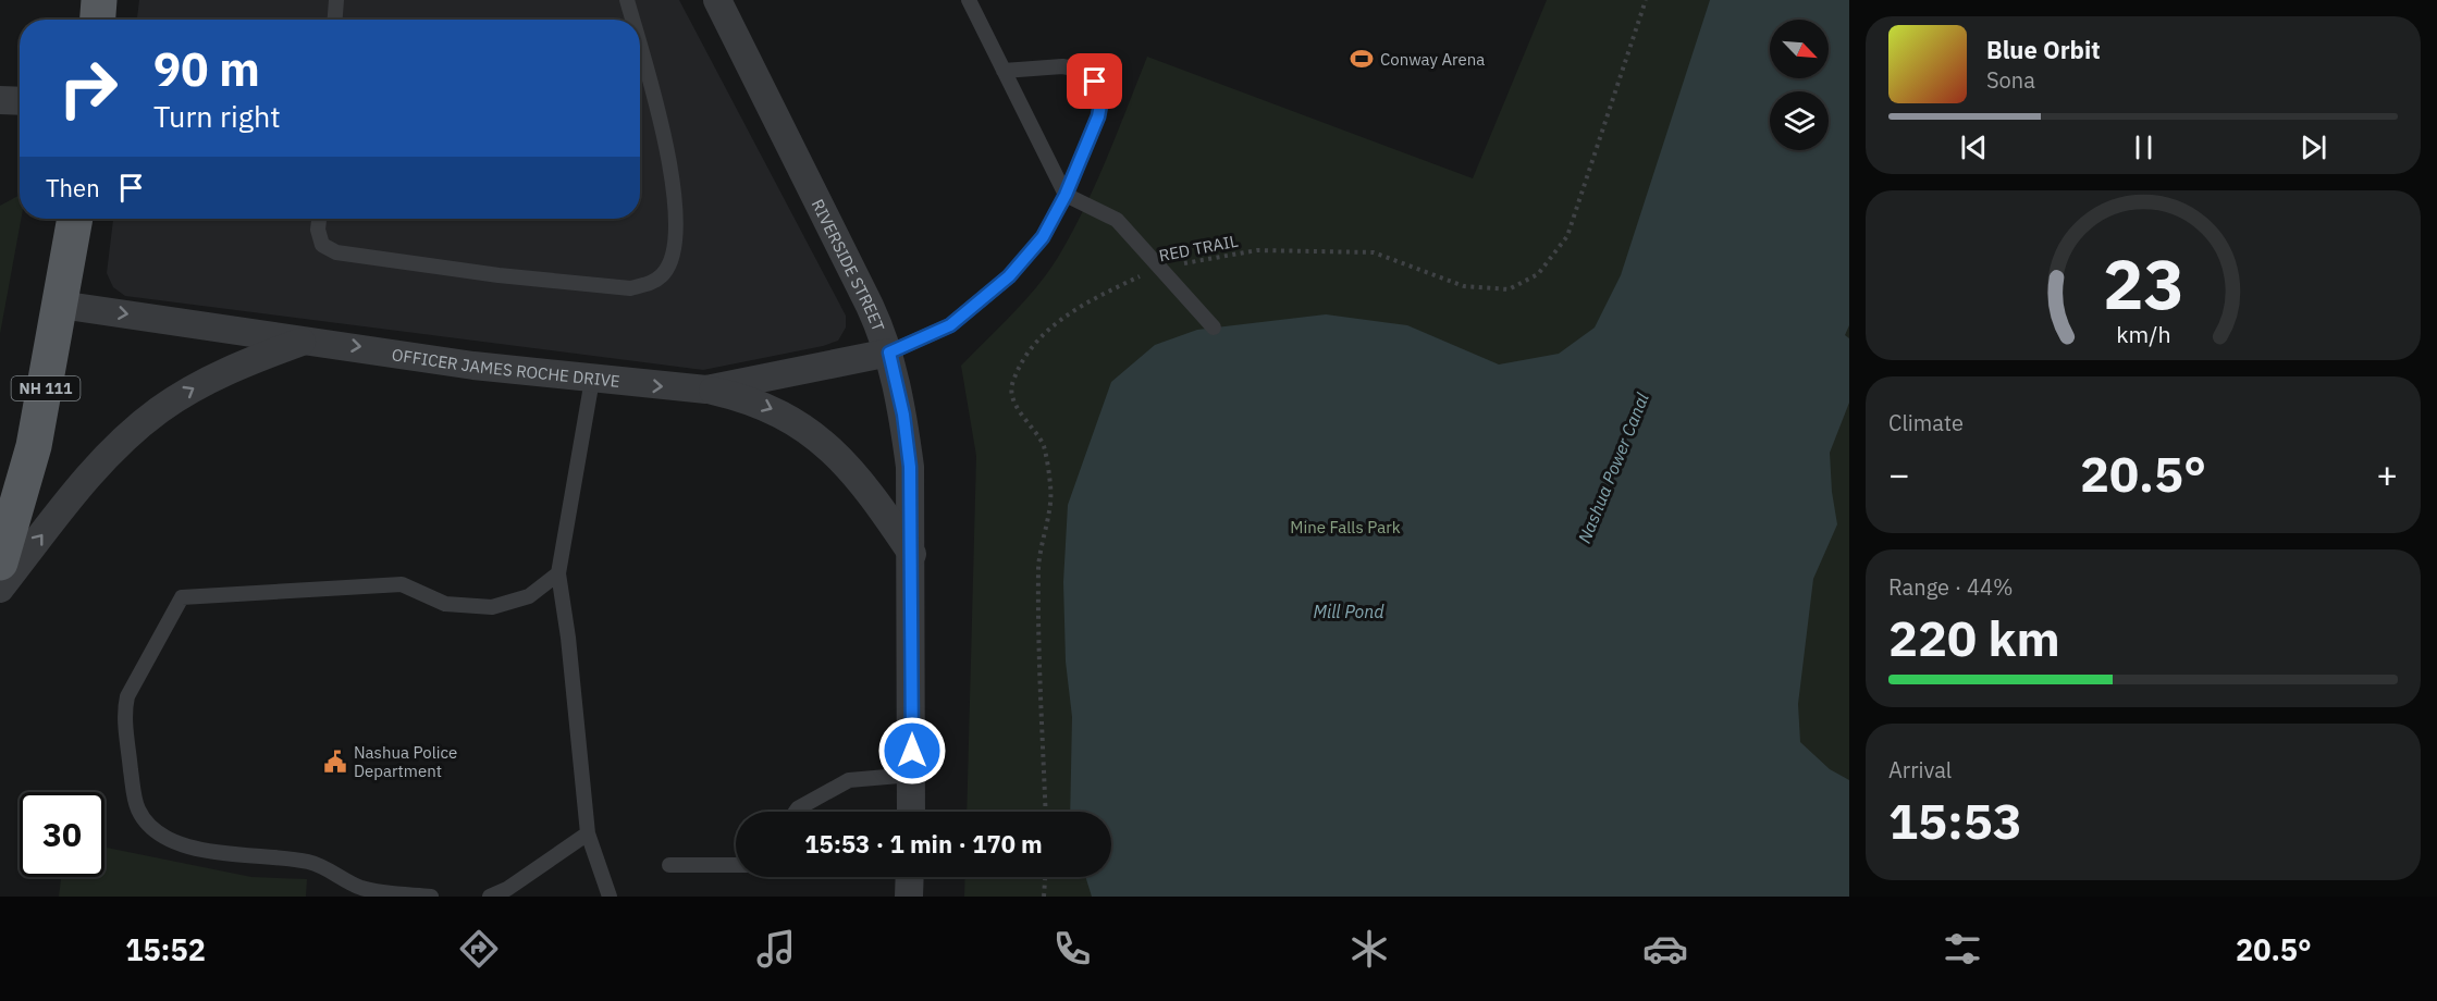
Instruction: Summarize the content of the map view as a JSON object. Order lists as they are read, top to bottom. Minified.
{"streets":{"main road":["NH 111"],"street":["RIVERSIDE STREET","OFFICER JAMES ROCHE DRIVE"],"path":["RED TRAIL"]},"crossings":[["RIVERSIDE STREET","OFFICER JAMES ROCHE DRIVE"],["OFFICER JAMES ROCHE DRIVE","NH 111"]],"one_way":["OFFICER JAMES ROCHE DRIVE"],"water":["Nashua Power Canal","Mill Pond"],"parks":["Mine Falls Park"],"places":{"sports":["Conway Arena"],"public building":["Nashua Police Department"]},"north":"bottom right","page":{"turn":["90 m","Turn right"],"song":["Blue Orbit","Sona"],"then":"Then","tile":["Climate",["Range · 44%","220 km"],["Arrival","15:53"]],"heat":["−","20.5°","+"],"limit":"30","trip":"15:53 · 1 min · 170 m","tabs":["15:52","20.5°"],"gauge":["23","km/h"]}}
